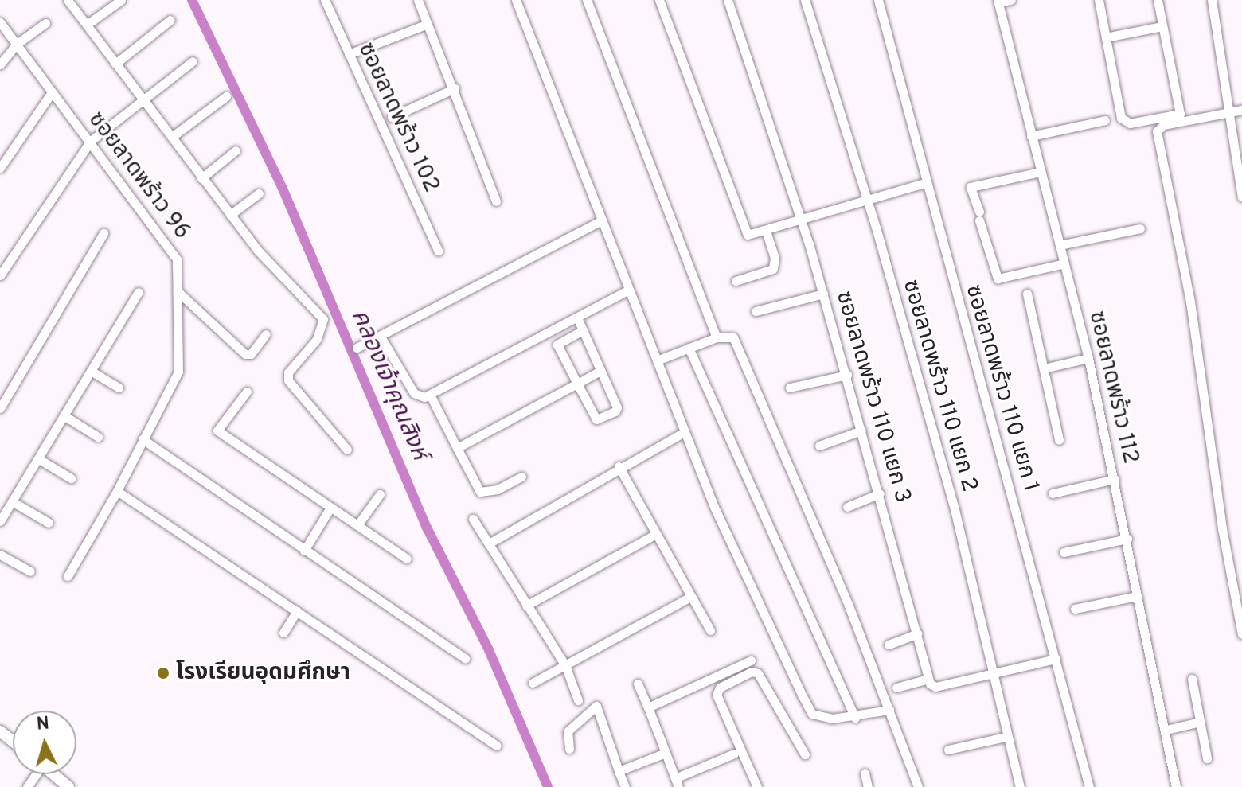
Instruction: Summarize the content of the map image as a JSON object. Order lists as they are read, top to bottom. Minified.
{"streets":{"street":["ซอยลาดพร้าว 102","ซอยลาดพร้าว 96","ซอยลาดพร้าว 110 แยก 2","ซอยลาดพร้าว 112","ซอยลาดพร้าว 110 แยก 1","ซอยลาดพร้าว 110 แยก 3"]},"water":["คลองเจ้าคุณสิงห์"],"places":["โรงเรียนอุดมศึกษา"],"north":"top"}
